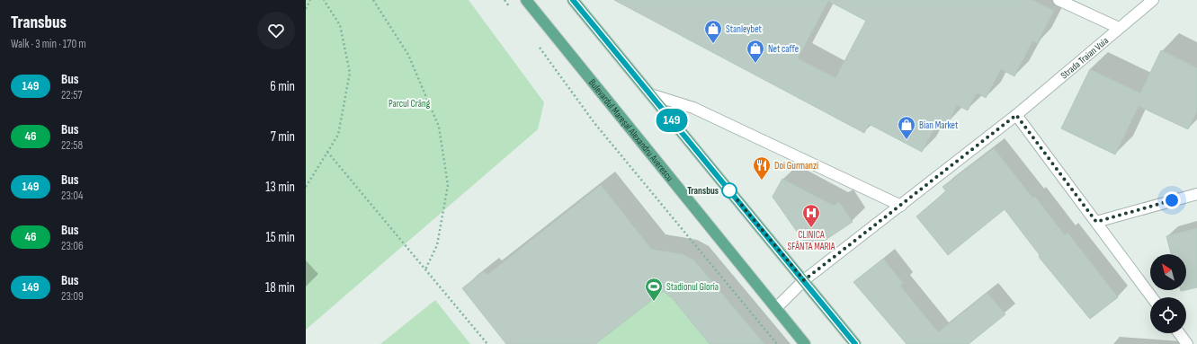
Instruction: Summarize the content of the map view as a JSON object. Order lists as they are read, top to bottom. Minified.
{"streets":{"main road":["Bulevardul Mareșal Alexandru Averescu"],"street":["Strada Traian Vuia"]},"crossings":[["Strada Traian Vuia","Bulevardul Mareșal Alexandru Averescu"]],"parks":["Parcul Crâng"],"places":{"shop":["Stanleybet","Net caffe","Bian Market"],"restaurant":["Doi Gurmanzi"],"other":["Transbus"],"hospital":["CLINICA SFÂNTA MARIA"],"sports":["Stadionul Gloria"]},"lines":["bus line 149"],"north":"top left","page":{"heading":["Transbus","Walk · 3 min · 170 m"],"on_map":"149","list":[{"mark":"149","name":"Bus","note":"22:57","value":"6 min"},{"mark":"46","name":"Bus","note":"22:58","value":"7 min"},{"mark":"149","name":"Bus","note":"23:04","value":"13 min"},{"mark":"46","name":"Bus","note":"23:06","value":"15 min"},{"mark":"149","name":"Bus","note":"23:09","value":"18 min"}]}}
